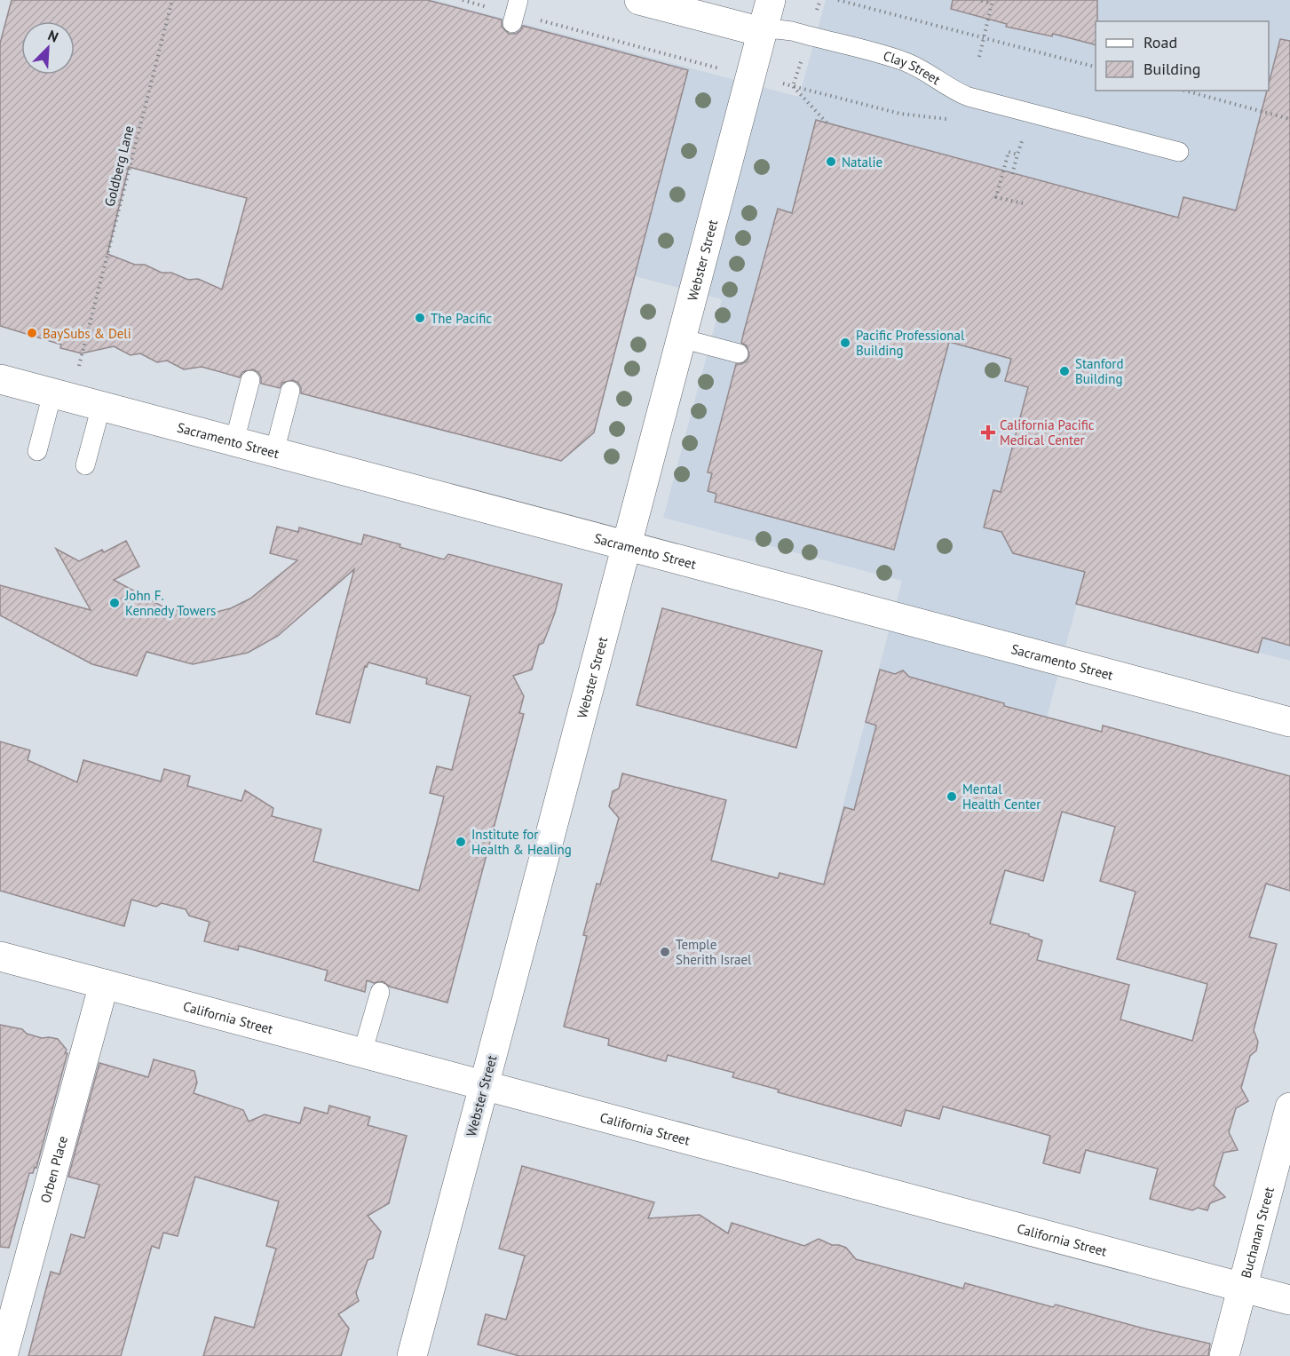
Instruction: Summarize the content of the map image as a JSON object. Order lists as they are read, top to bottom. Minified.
{"streets":{"street":["Clay Street","Webster Street","Sacramento Street","California Street","Orben Place","Buchanan Street"],"path":["Goldberg Lane"]},"crossings":[["Clay Street","Webster Street"],["Webster Street","Sacramento Street"],["Webster Street","California Street"],["California Street","Orben Place"],["California Street","Buchanan Street"]],"places":{"other":["Natalie","The Pacific","BaySubs & Deli","Pacific Professional Building","Stanford Building","John F. Kennedy Towers","Mental Health Center","Institute for Health & Healing","Temple Sherith Israel"],"health":["California Pacific Medical Center"]},"legend":["Road","Building"],"north":"top right"}
